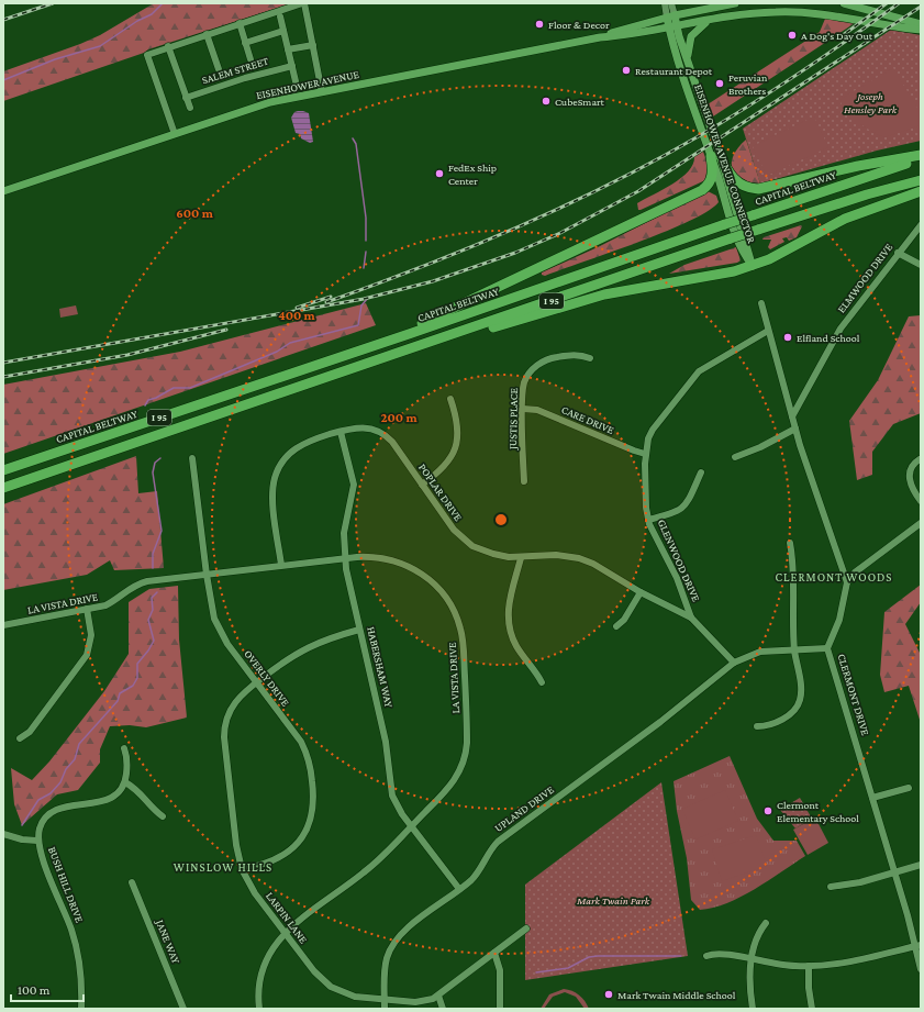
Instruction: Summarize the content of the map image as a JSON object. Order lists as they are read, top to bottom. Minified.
{"streets":{"highway":["CAPITAL BELTWAY","I 95"],"main road":["EISENHOWER AVENUE","EISENHOWER AVENUE CONNECTOR"],"street":["SALEM STREET","ELMWOOD DRIVE","JUSTIS PLACE","CARE DRIVE","POPLAR DRIVE","GLENWOOD DRIVE","LA VISTA DRIVE","HABERSHAM WAY","OVERLY DRIVE","CLERMONT DRIVE","UPLAND DRIVE","BUSH HILL DRIVE","LARPIN LANE","JANE WAY"]},"crossings":[["EISENHOWER AVENUE","EISENHOWER AVENUE CONNECTOR"],["JUSTIS PLACE","CARE DRIVE"],["CARE DRIVE","GLENWOOD DRIVE"],["POPLAR DRIVE","GLENWOOD DRIVE"],["POPLAR DRIVE","LA VISTA DRIVE"],["POPLAR DRIVE","HABERSHAM WAY"],["GLENWOOD DRIVE","UPLAND DRIVE"],["LA VISTA DRIVE","HABERSHAM WAY"],["LA VISTA DRIVE","OVERLY DRIVE"],["LA VISTA DRIVE","LARPIN LANE"],["HABERSHAM WAY","UPLAND DRIVE"],["HABERSHAM WAY","LARPIN LANE"],["OVERLY DRIVE","LARPIN LANE"],["UPLAND DRIVE","LARPIN LANE"]],"districts":["CLERMONT WOODS","WINSLOW HILLS"],"parks":["Joseph Hensley Park","Mark Twain Park"],"places":["Floor & Decor","A Dog's Day Out","Restaurant Depot","Peruvian Brothers","CubeSmart","FedEx Ship Center","Elfland School","Clermont Elementary School","Mark Twain Middle School"],"scale_bar":"100 m","rings":["600 m","400 m","200 m"]}
